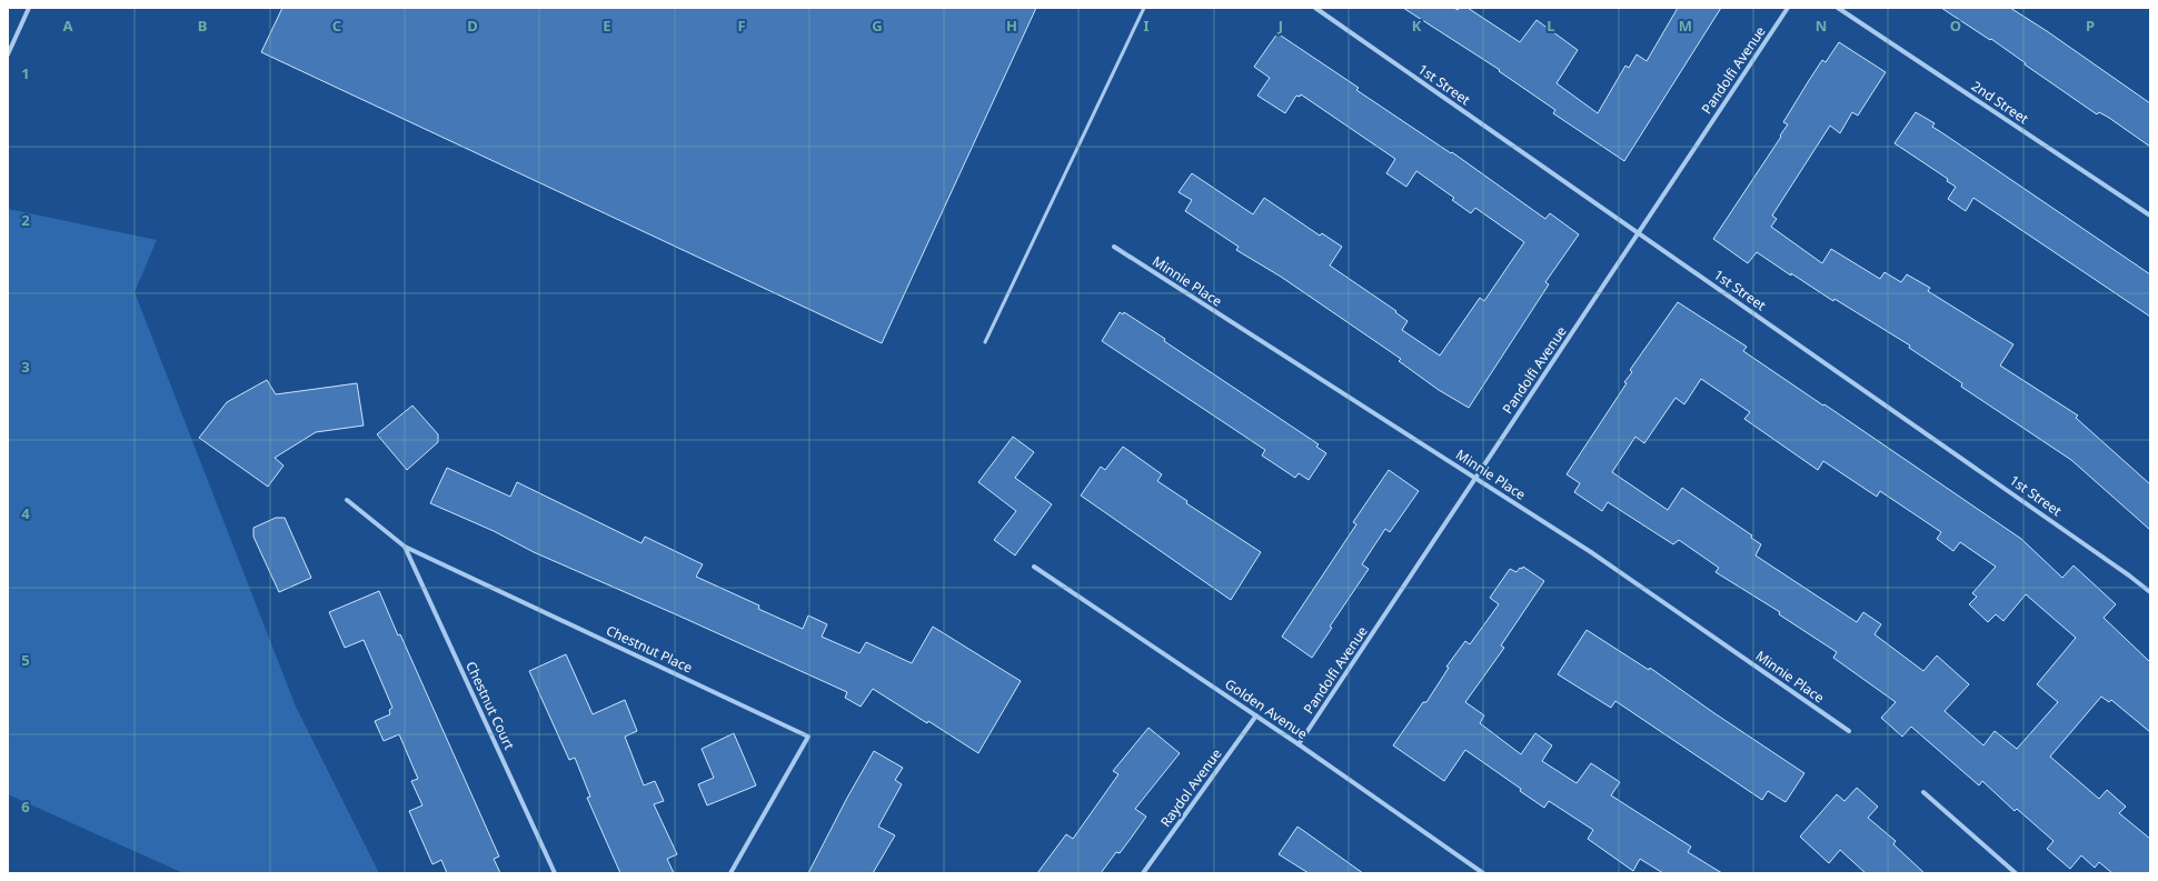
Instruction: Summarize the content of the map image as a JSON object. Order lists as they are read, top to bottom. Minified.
{"streets":{"street":["Pandolfi Avenue","1st Street","2nd Street","Minnie Place","Chestnut Place","Chestnut Court","Golden Avenue","Raydol Avenue"]},"crossings":[["Pandolfi Avenue","1st Street"],["Pandolfi Avenue","Minnie Place"],["Pandolfi Avenue","Golden Avenue"],["Chestnut Place","Chestnut Court"],["Golden Avenue","Raydol Avenue"]],"grid":{"columns":["A","B","C","D","E","F","G","H","I","J","K","L","M","N","O","P"],"rows":["1","2","3","4","5","6"]}}
